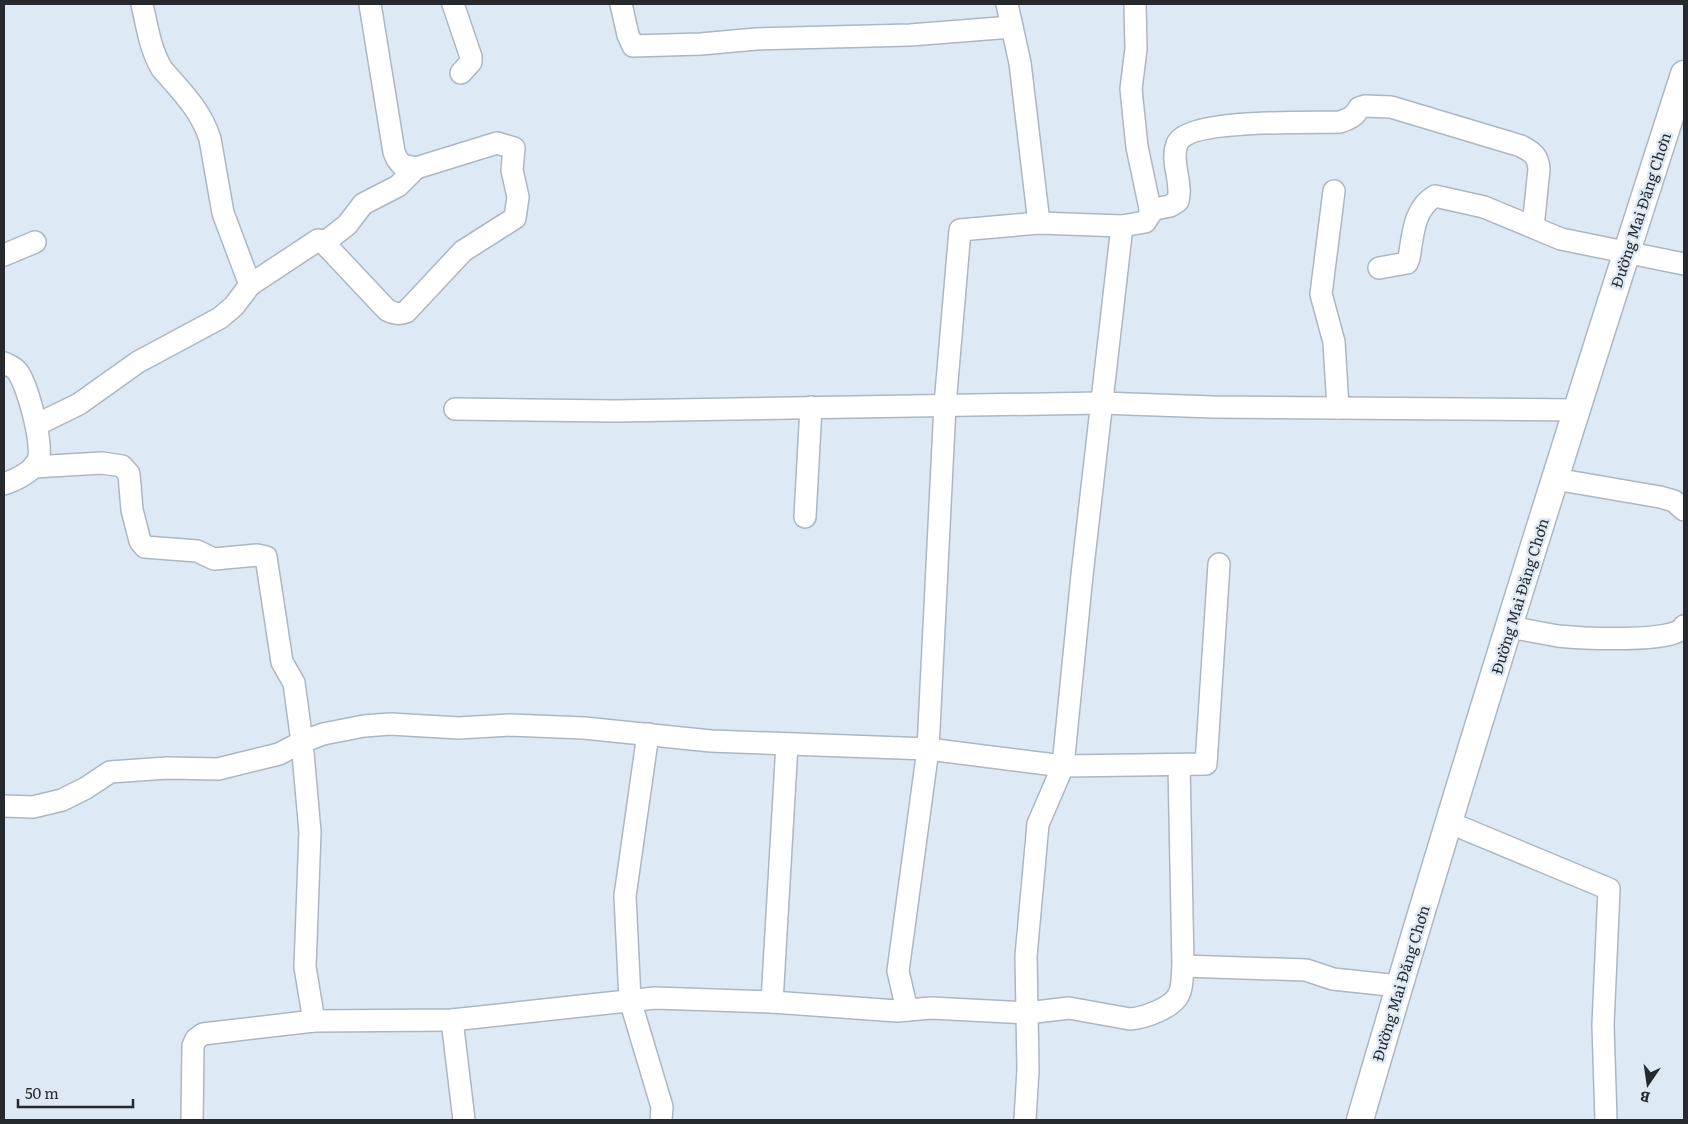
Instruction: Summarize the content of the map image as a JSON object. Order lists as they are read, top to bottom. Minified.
{"streets":{"main road":["Đường Mai Đăng Chơn"]},"scale_bar":"50 m","north":"bottom"}
